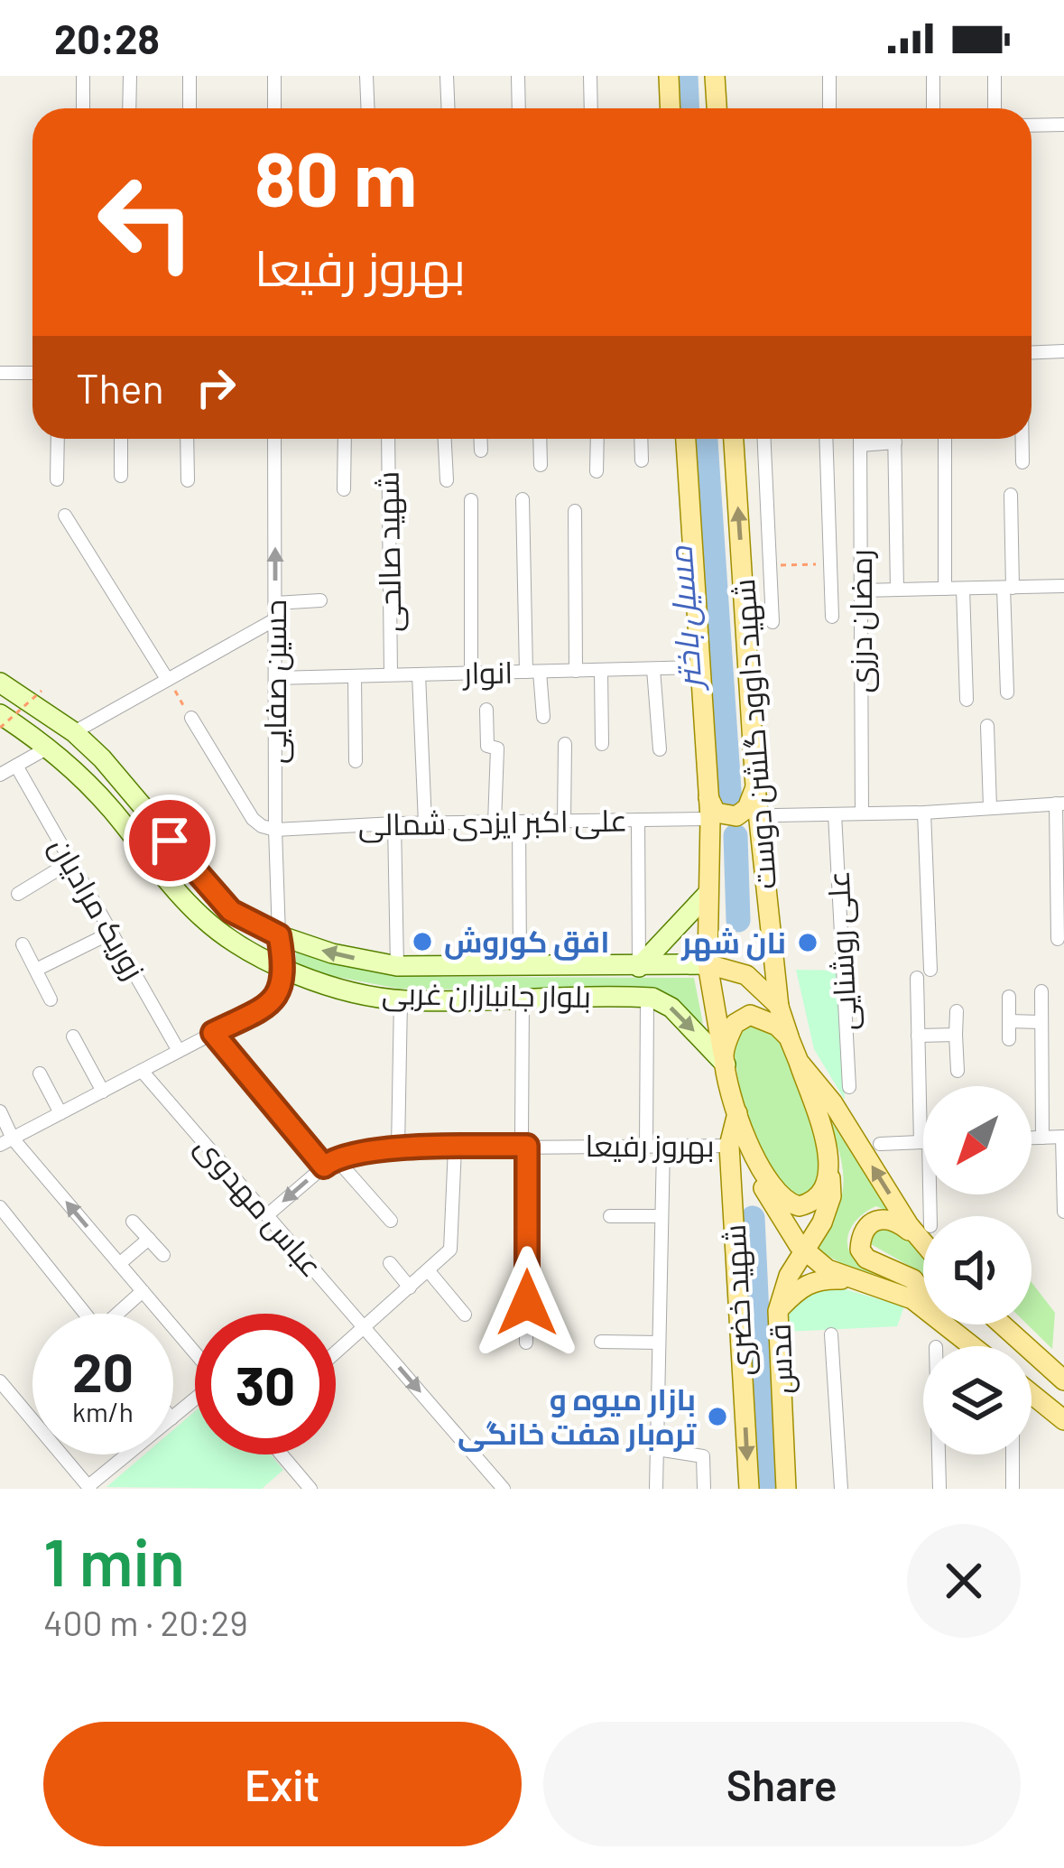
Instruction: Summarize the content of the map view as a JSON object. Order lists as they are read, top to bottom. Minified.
{"streets":{"main road":["شهید داوود گلشن دوست","بلوار جانبازان غربی","شهید خضری","قدس"],"street":["شهید صالحی","رمضان درزی","انوار","حسین صفایی","علی اکبر ایزدی شمالی","زوریک مرادیان","علی روشنایی","بهروز رفیعا","عباس مهدوی"]},"crossings":[["شهید صالحی","انوار"],["انوار","حسین صفایی"],["انوار","شهید داوود گلشن دوست"],["حسین صفایی","علی اکبر ایزدی شمالی"],["حسین صفایی","بلوار جانبازان غربی"],["شهید داوود گلشن دوست","علی اکبر ایزدی شمالی"],["شهید داوود گلشن دوست","بلوار جانبازان غربی"],["شهید داوود گلشن دوست","شهید خضری"],["بهروز رفیعا","شهید خضری"]],"one_way":["عباس مهدوی","شهید خضری"],"water":["مسیل باختر"],"places":["افق کوروش","نان شهر","بازار میوه و تره‌بار هفت خانگی"],"north":"bottom left","page":{"status":"20:28","turn":["80 m","بهروز رفیعا"],"then":"Then","speed":"20 km/h","limit":"30","heading":["1 min","400 m · 20:29"],"buttons":["Exit","Share"]}}
